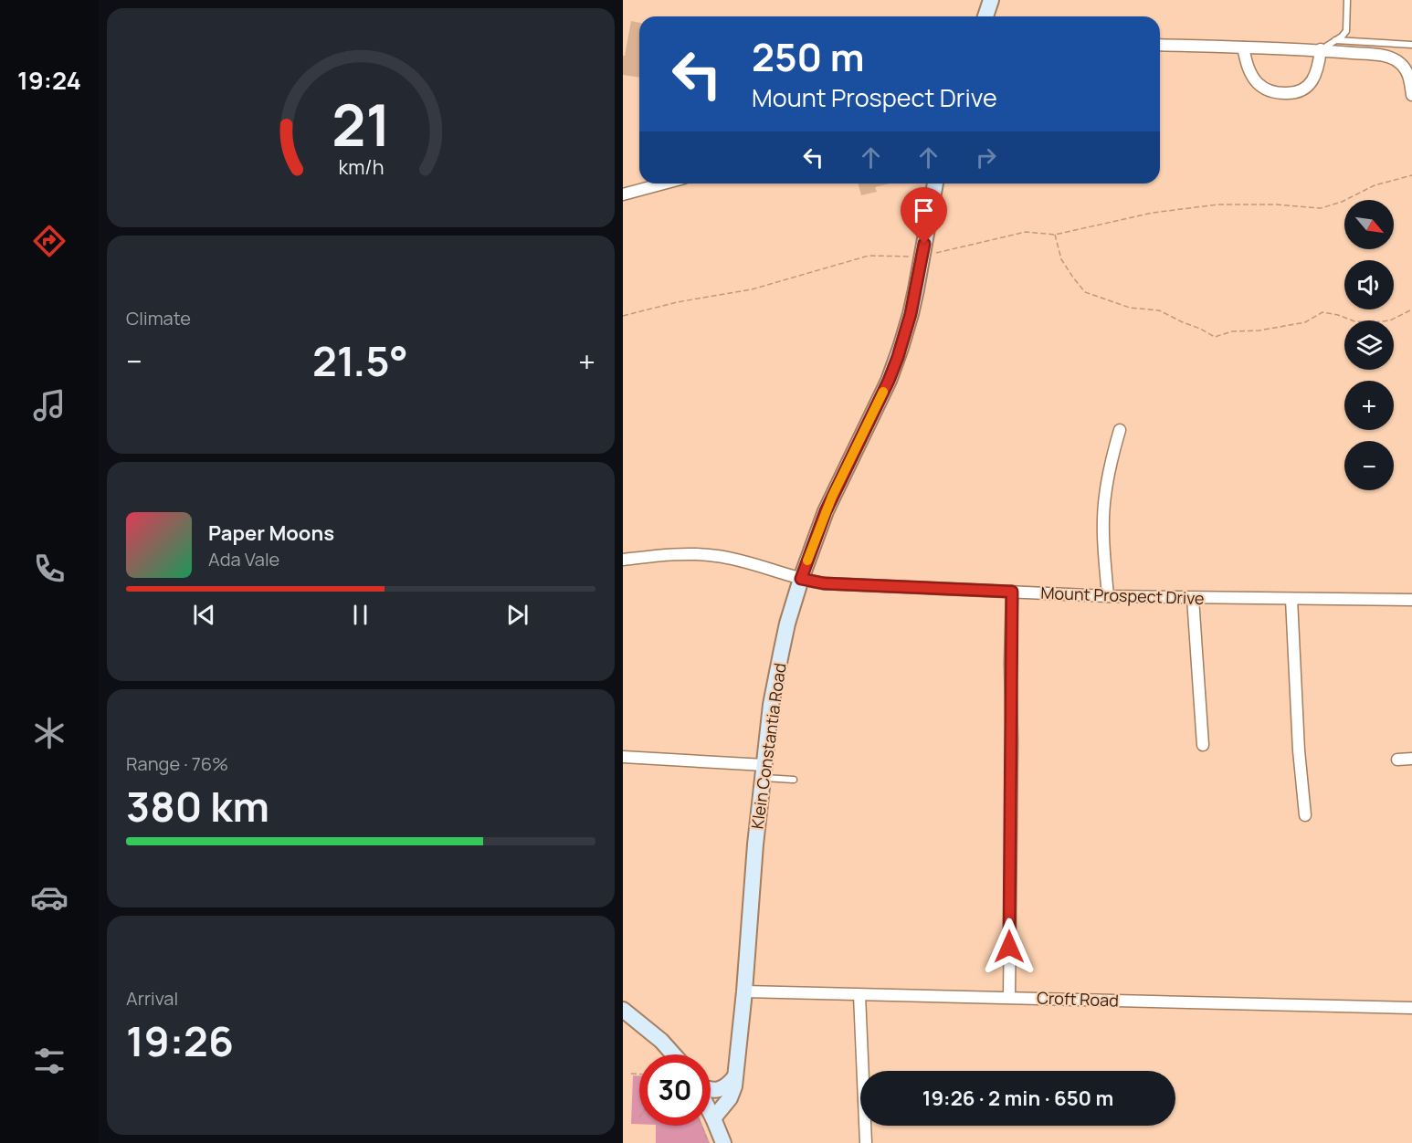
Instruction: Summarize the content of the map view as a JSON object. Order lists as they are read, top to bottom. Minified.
{"streets":{"street":["Mount Prospect Drive","Klein Constantia Road","Croft Road"]},"crossings":[["Mount Prospect Drive","Klein Constantia Road"],["Klein Constantia Road","Croft Road"]],"north":"bottom right","page":{"tabs":"19:24","turn":["250 m","Mount Prospect Drive"],"map_buttons":["+","−"],"tile":["Climate",["Range · 76%","380 km"],["Arrival","19:26"]],"heat":["−","21.5°","+"],"song":["Paper Moons","Ada Vale"],"limit":"30","trip":"19:26 · 2 min · 650 m","gauge":["21","km/h"]}}
